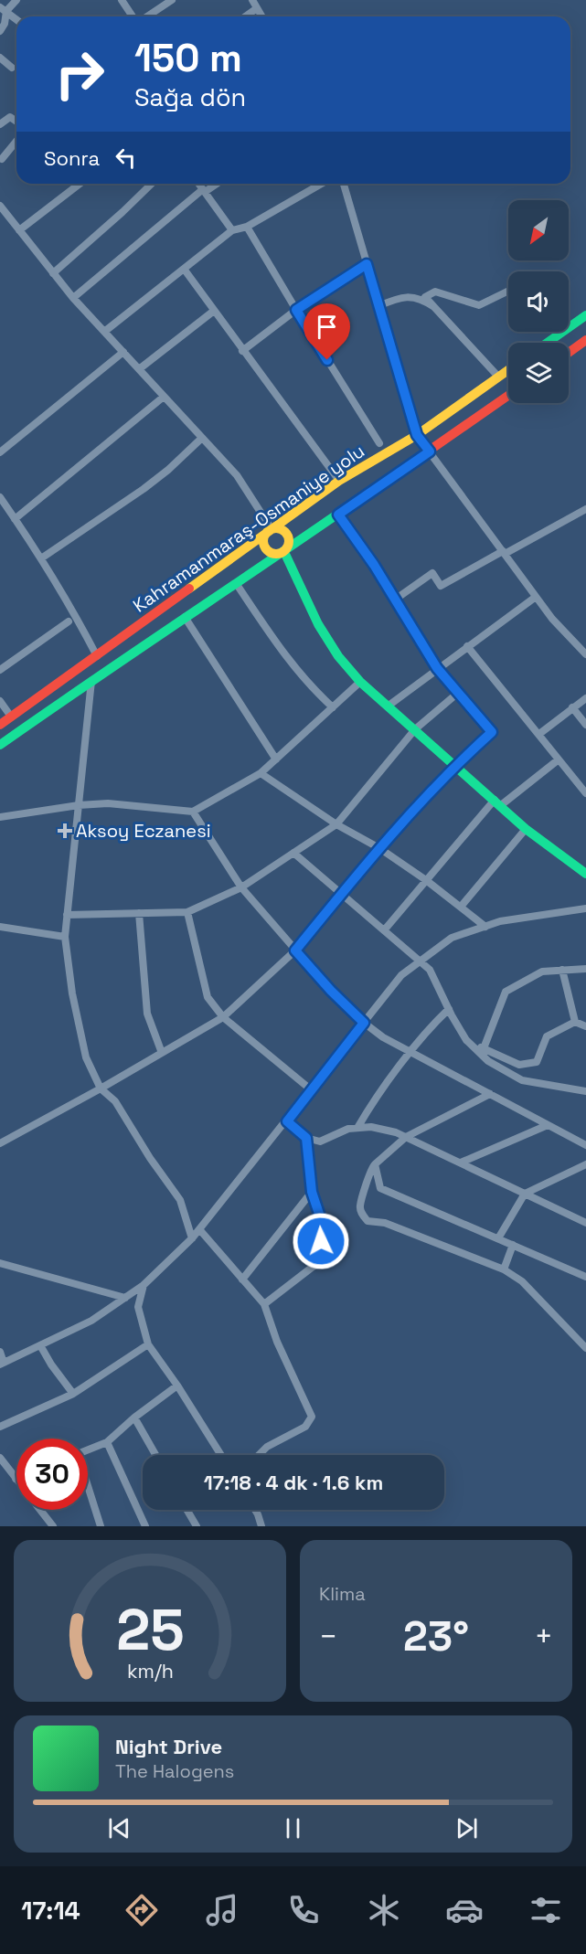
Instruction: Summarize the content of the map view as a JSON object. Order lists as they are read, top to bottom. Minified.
{"streets":{"main road":["Kahramanmaraş-Osmaniye yolu"]},"places":{"health":["Aksoy Eczanesi"]},"north":"bottom left","page":{"turn":["150 m","Sağa dön"],"then":"Sonra","limit":"30","trip":"17:18 · 4 dk · 1.6 km","tile":"Klima","heat":["−","23°","+"],"song":["Night Drive","The Halogens"],"tabs":"17:14","gauge":["25","km/h"]}}
